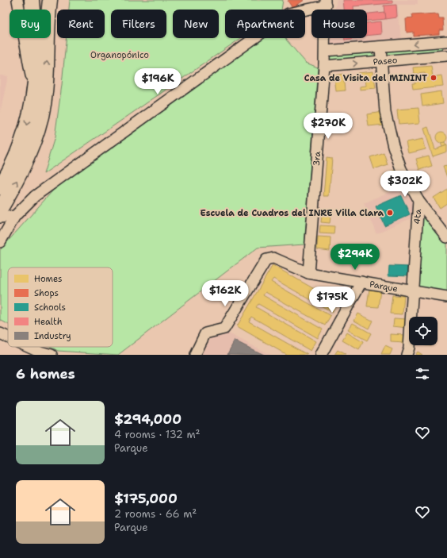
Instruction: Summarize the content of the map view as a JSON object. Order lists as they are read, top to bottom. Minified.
{"streets":{"street":["Paseo","3ra","4ta","Parque"]},"crossings":[["Paseo","3ra"],["Paseo","4ta"],["3ra","Parque"],["4ta","Parque"]],"parks":["Organopónico"],"places":["Casa de Visita del MININT","Escuela de Cuadros del INRE Villa Clara"],"legend":["Homes","Shops","Schools","Health","Industry"],"page":{"chip":["Buy","Rent","Filters","New","Apartment","House"],"price":["$196K","$270K","$302K","$294K","$162K","$175K"],"heading":"6 homes","list":[{"name":"$294,000","note":"4 rooms · 132 m² · Parque"},{"name":"$175,000","note":"2 rooms · 66 m² · Parque"}]}}
